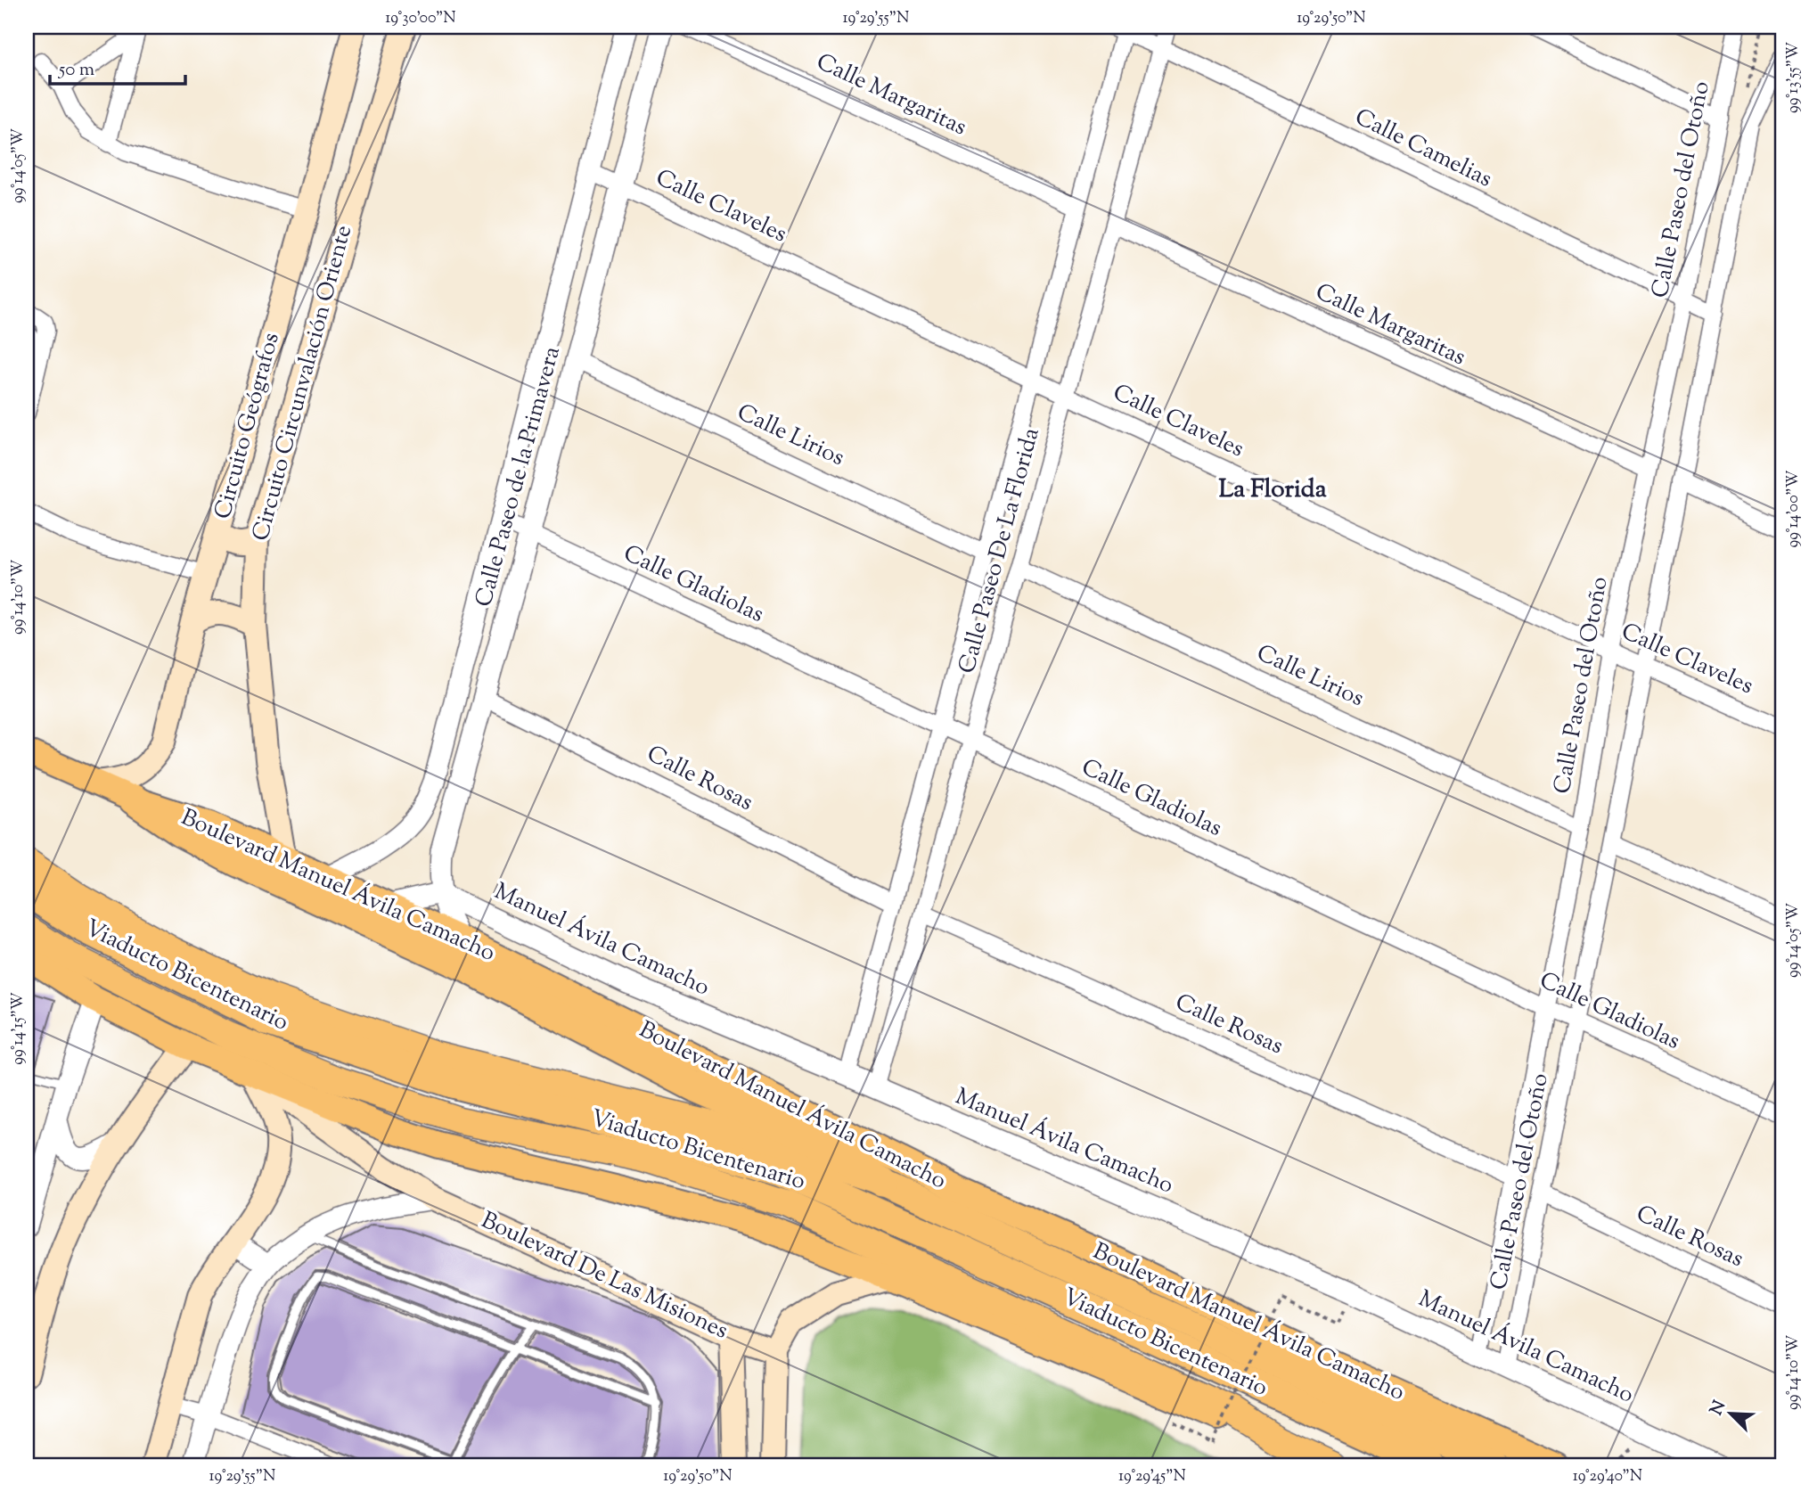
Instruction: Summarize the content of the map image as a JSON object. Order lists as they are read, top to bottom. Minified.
{"streets":{"highway":["Boulevard Manuel Ávila Camacho","Viaducto Bicentenario"],"main road":["Circuito Circunvalación Oriente","Circuito Geógrafos","Boulevard De Las Misiones"],"street":["Calle Margaritas","Calle Camelias","Calle Paseo del Otoño","Calle Claveles","Calle Lirios","Calle Paseo de la Primavera","Calle Paseo De La Florida","Calle Gladiolas","Calle Rosas","Manuel Ávila Camacho"]},"crossings":[["Calle Margaritas","Calle Paseo del Otoño"],["Calle Margaritas","Calle Paseo De La Florida"],["Calle Camelias","Calle Paseo del Otoño"],["Calle Camelias","Calle Paseo De La Florida"],["Calle Paseo del Otoño","Calle Claveles"],["Calle Paseo del Otoño","Calle Lirios"],["Calle Paseo del Otoño","Calle Gladiolas"],["Calle Paseo del Otoño","Calle Rosas"],["Calle Paseo del Otoño","Manuel Ávila Camacho"],["Calle Claveles","Calle Paseo de la Primavera"],["Calle Claveles","Calle Paseo De La Florida"],["Circuito Circunvalación Oriente","Boulevard Manuel Ávila Camacho"],["Circuito Geógrafos","Boulevard Manuel Ávila Camacho"],["Calle Lirios","Calle Paseo de la Primavera"],["Calle Lirios","Calle Paseo De La Florida"],["Calle Paseo de la Primavera","Calle Gladiolas"],["Calle Paseo de la Primavera","Calle Rosas"],["Calle Paseo de la Primavera","Boulevard Manuel Ávila Camacho"],["Calle Paseo de la Primavera","Manuel Ávila Camacho"],["Calle Paseo De La Florida","Calle Gladiolas"],["Calle Paseo De La Florida","Calle Rosas"],["Calle Paseo De La Florida","Manuel Ávila Camacho"]],"districts":["La Florida"],"scale_bar":"50 m","north":"top left","coordinates":["19°30'00\"N","19°29'55\"N","19°29'50\"N","99°13'55\"W","99°14'05\"W","99°14'00\"W","99°14'10\"W","99°14'15\"W","19°29'45\"N","19°29'40\"N"]}
